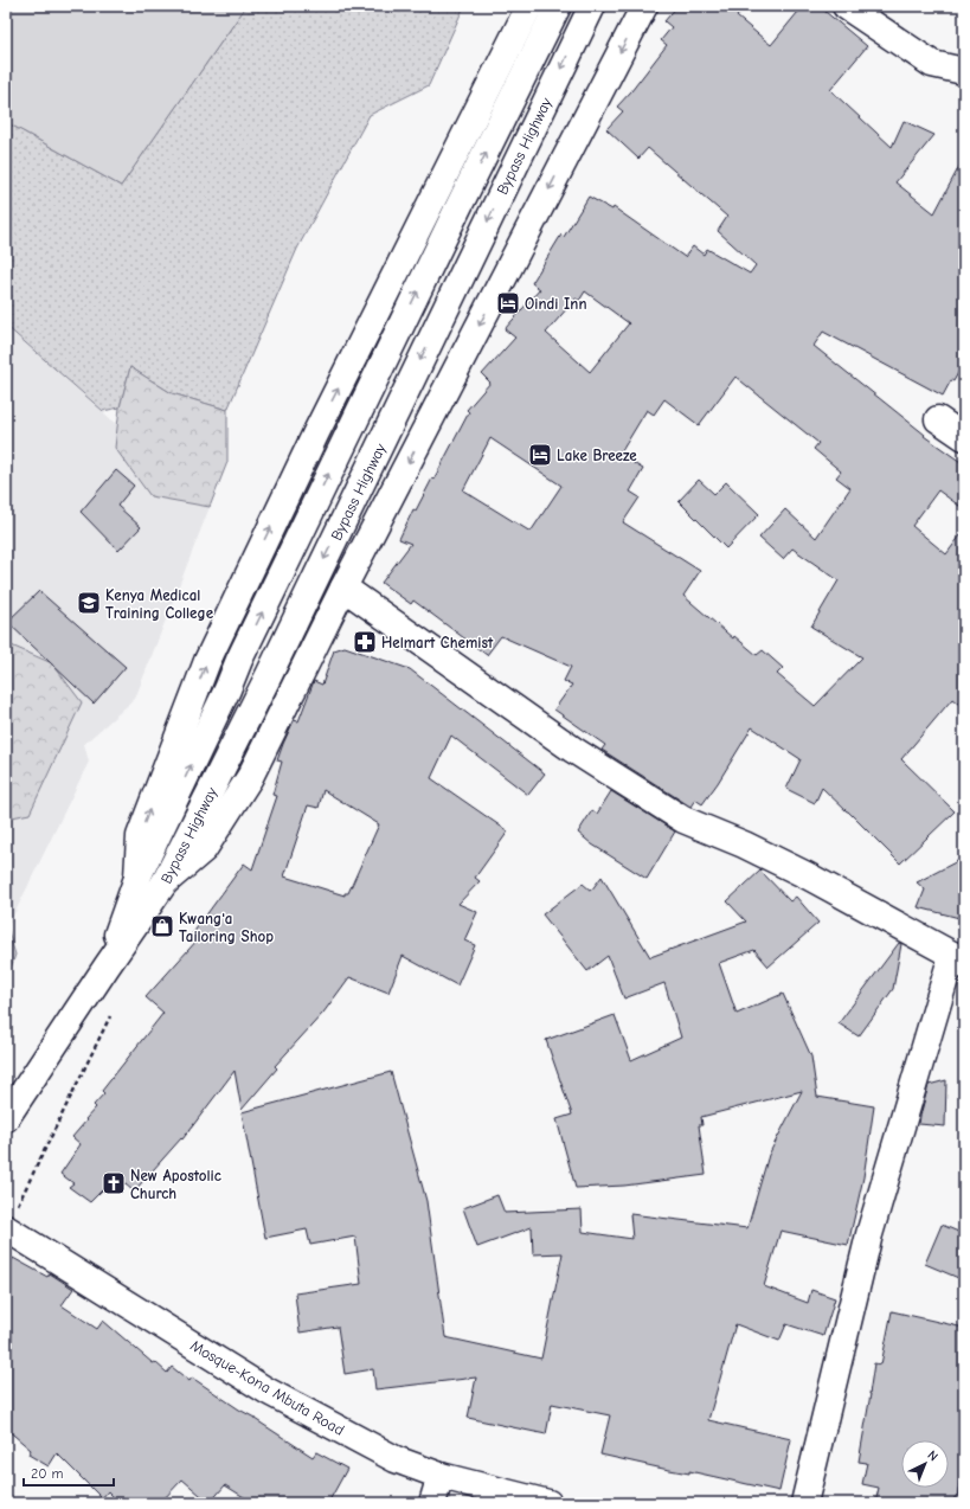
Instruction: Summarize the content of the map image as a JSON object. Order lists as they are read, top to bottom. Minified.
{"streets":{"main road":["Bypass Highway","Mosque-Kona Mbuta Road"]},"places":{"hotel":["Oindi Inn","Lake Breeze"],"school or university":["Kenya Medical Training College"],"pharmacy":["Helmart Chemist"],"shop":["Kwang'a Tailoring Shop"],"church":["New Apostolic Church"]},"scale_bar":"20 m","north":"top right"}
